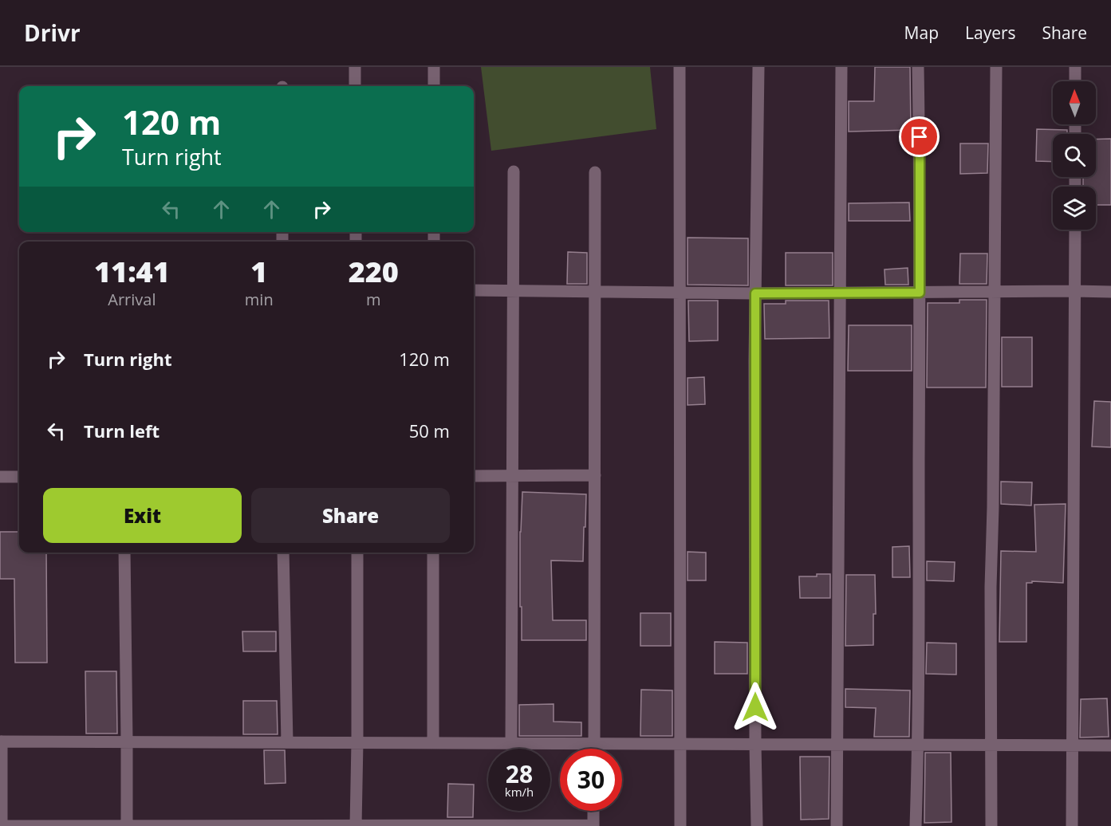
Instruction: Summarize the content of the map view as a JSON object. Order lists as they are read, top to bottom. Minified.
{"north":"top","page":{"header":"Drivr","nav":["Map","Layers","Share"],"turn":["120 m","Turn right"],"eta":["11:41","Arrival","1","min","220","m"],"list":[{"name":"Turn right","value":"120 m"},{"name":"Turn left","value":"50 m"}],"buttons":["Exit","Share"],"speed":"28 km/h","limit":"30"}}
